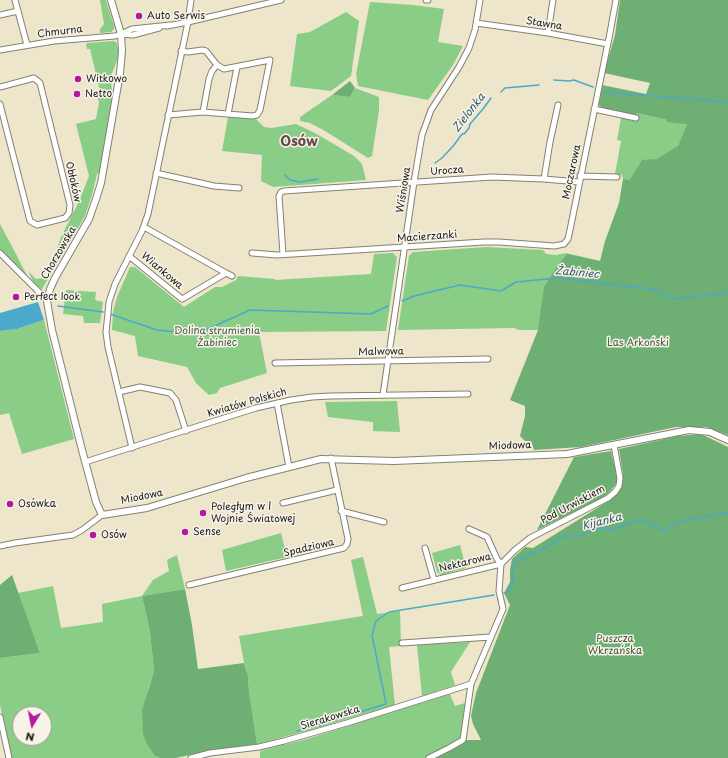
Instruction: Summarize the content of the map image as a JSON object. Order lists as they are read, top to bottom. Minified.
{"streets":{"street":["Stawna","Chmurna","Urocza","Moczarowa","Obłoków","Wiśniowa","Macierzanki","Chorzowska","Wiankowa","Malwowa","Kwiatów Polskich","Miodowa","Pod Urwiskiem","Spadziowa","Nektarowa","Sierakowska"]},"crossings":[["Stawna","Moczarowa"],["Stawna","Wiśniowa"],["Chmurna","Chorzowska"],["Urocza","Moczarowa"],["Urocza","Wiśniowa"],["Urocza","Macierzanki"],["Moczarowa","Macierzanki"],["Wiśniowa","Macierzanki"],["Wiśniowa","Malwowa"],["Wiśniowa","Kwiatów Polskich"],["Chorzowska","Kwiatów Polskich"],["Chorzowska","Miodowa"],["Miodowa","Pod Urwiskiem"],["Miodowa","Spadziowa"],["Pod Urwiskiem","Nektarowa"]],"districts":["Osów"],"water":["Zielonka","Żabiniec","Kijanka"],"parks":["Dolina strumienia Żabiniec","Las Arkoński","Puszcza Wkrzańska"],"places":["Auto Serwis","Witkowo","Netto","Perfect look","Osówka","Poległym w I Wojnie Światowej","Sense","Osów"],"north":"bottom"}
